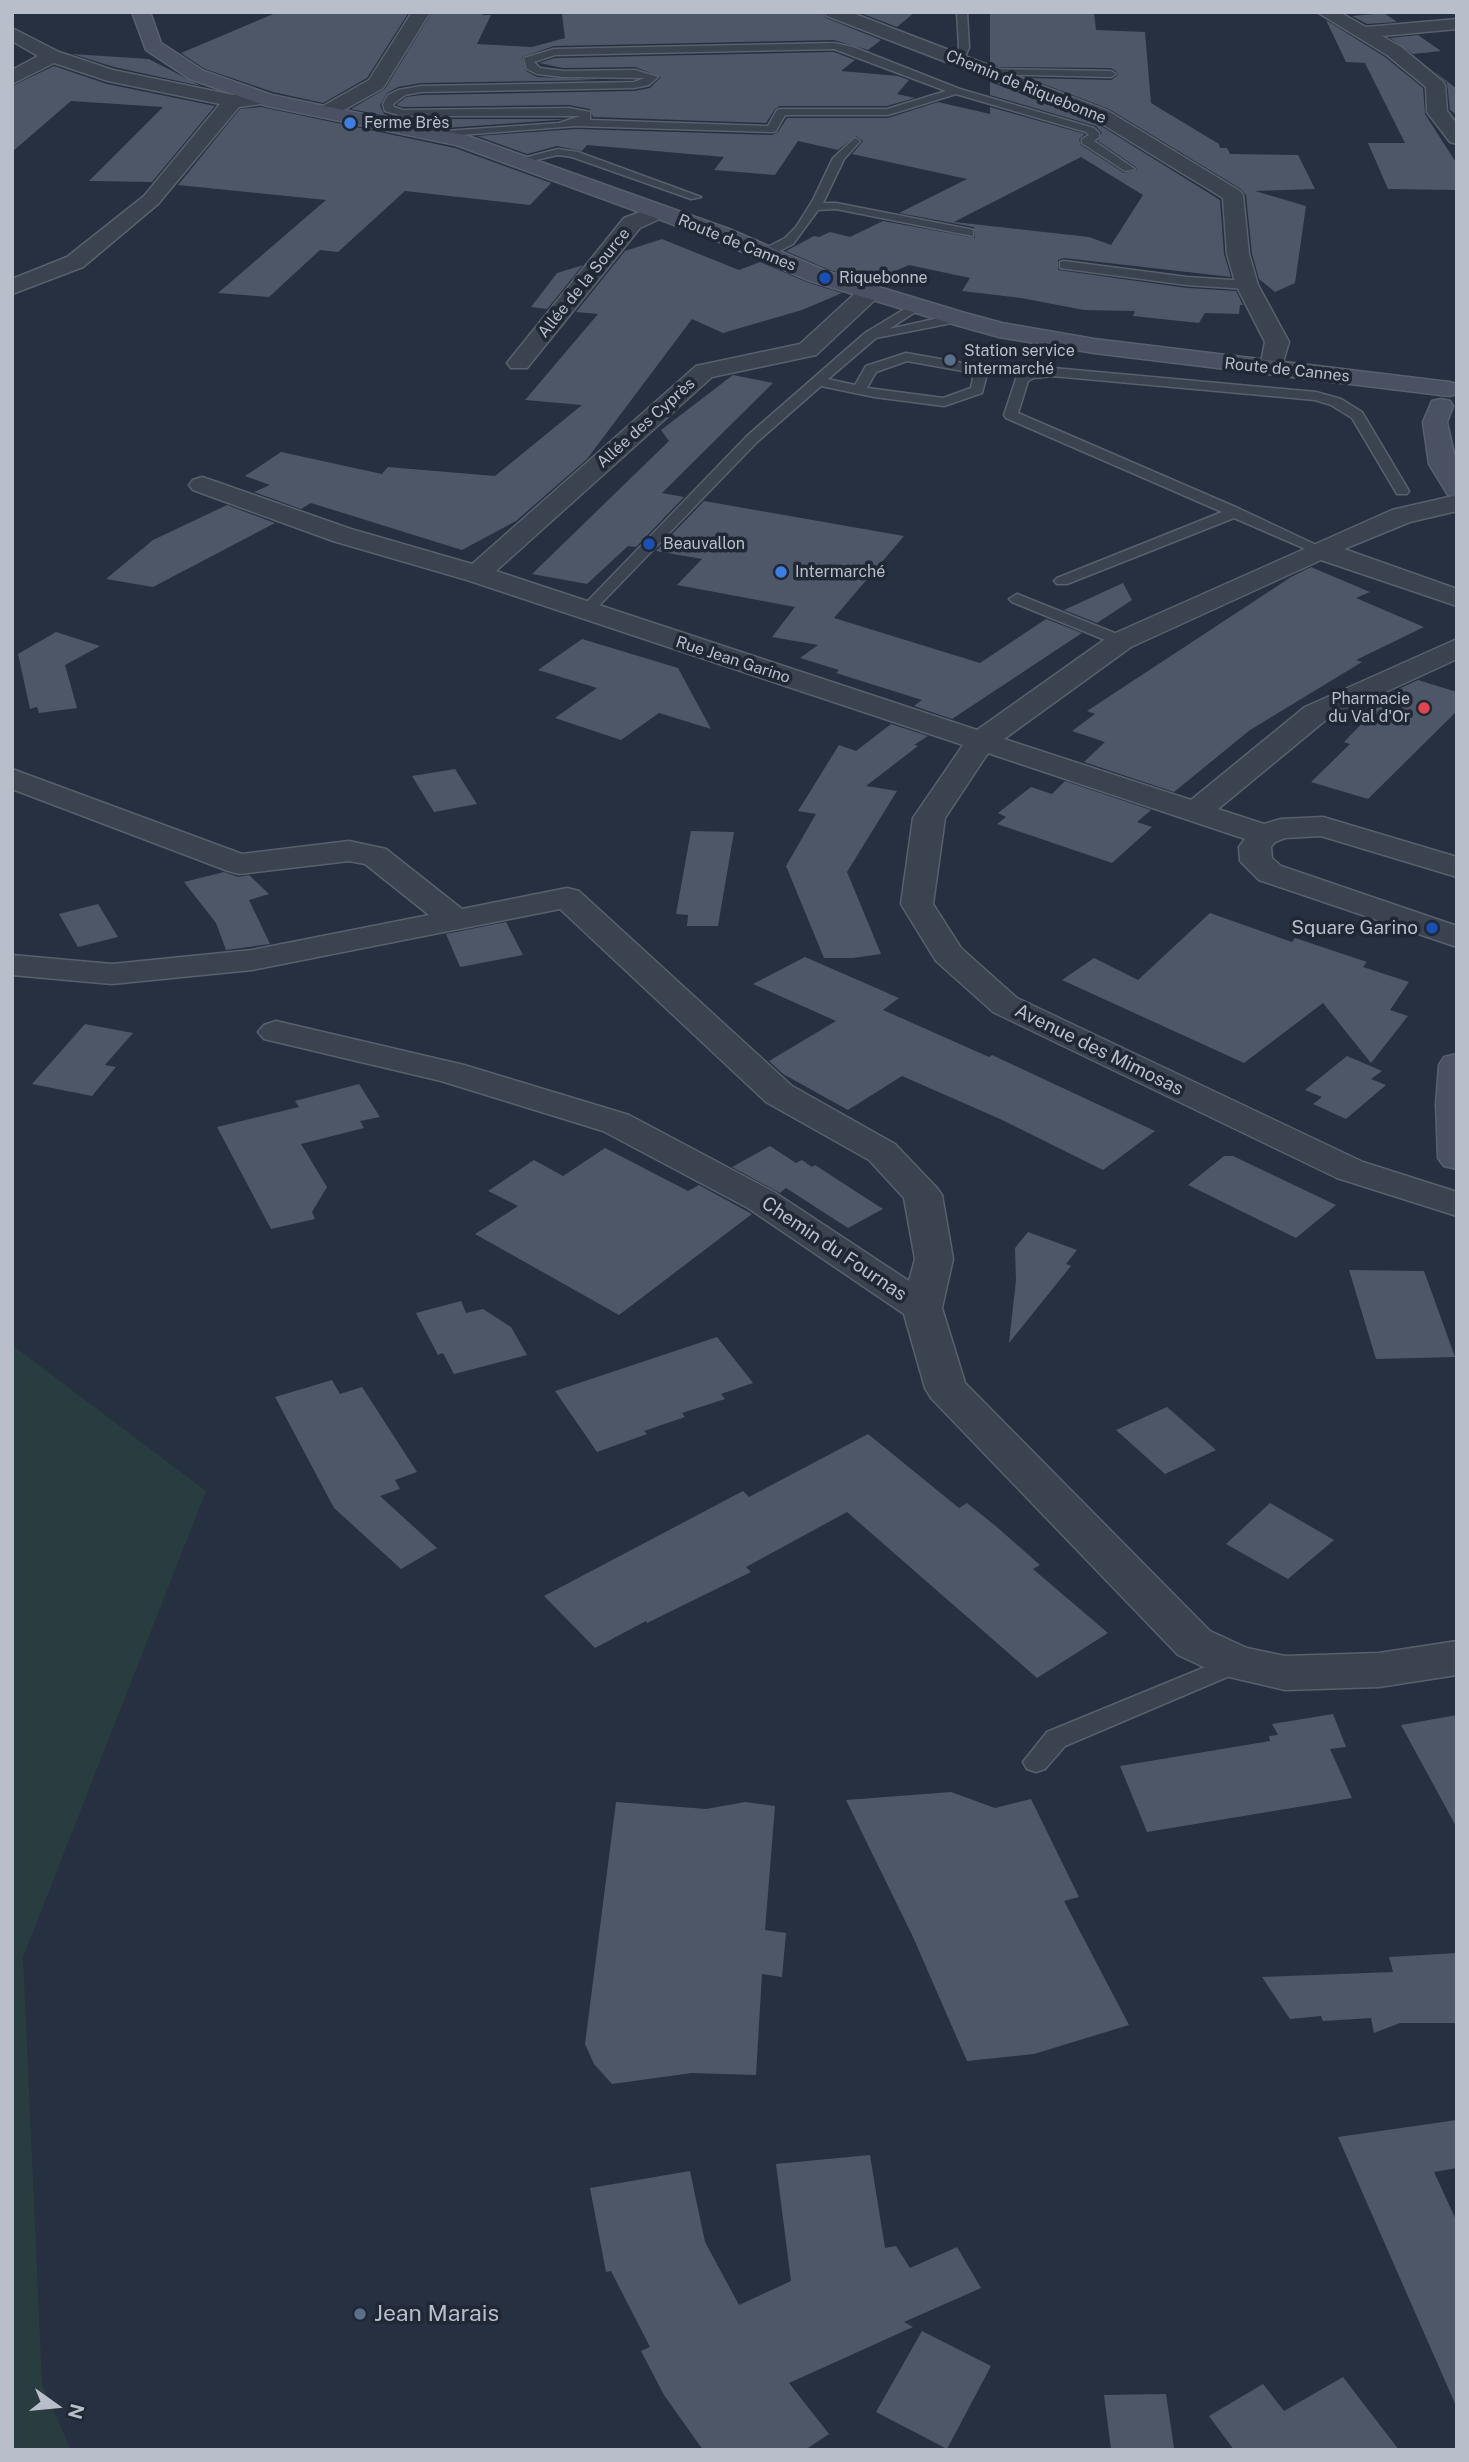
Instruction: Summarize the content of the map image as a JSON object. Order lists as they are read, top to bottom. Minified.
{"streets":{"main road":["Route de Cannes"],"street":["Chemin de Riquebonne","Allée de la Source","Allée des Cyprès","Rue Jean Garino","Avenue des Mimosas","Chemin du Fournas"]},"crossings":[["Chemin de Riquebonne","Route de Cannes"],["Route de Cannes","Allée de la Source"],["Route de Cannes","Allée des Cyprès"],["Allée des Cyprès","Rue Jean Garino"],["Rue Jean Garino","Avenue des Mimosas"]],"places":["Ferme Brès","Riquebonne","Station service intermarché","Beauvallon","Intermarché","Pharmacie du Val d'Or","Square Garino","Jean Marais"],"north":"right"}
